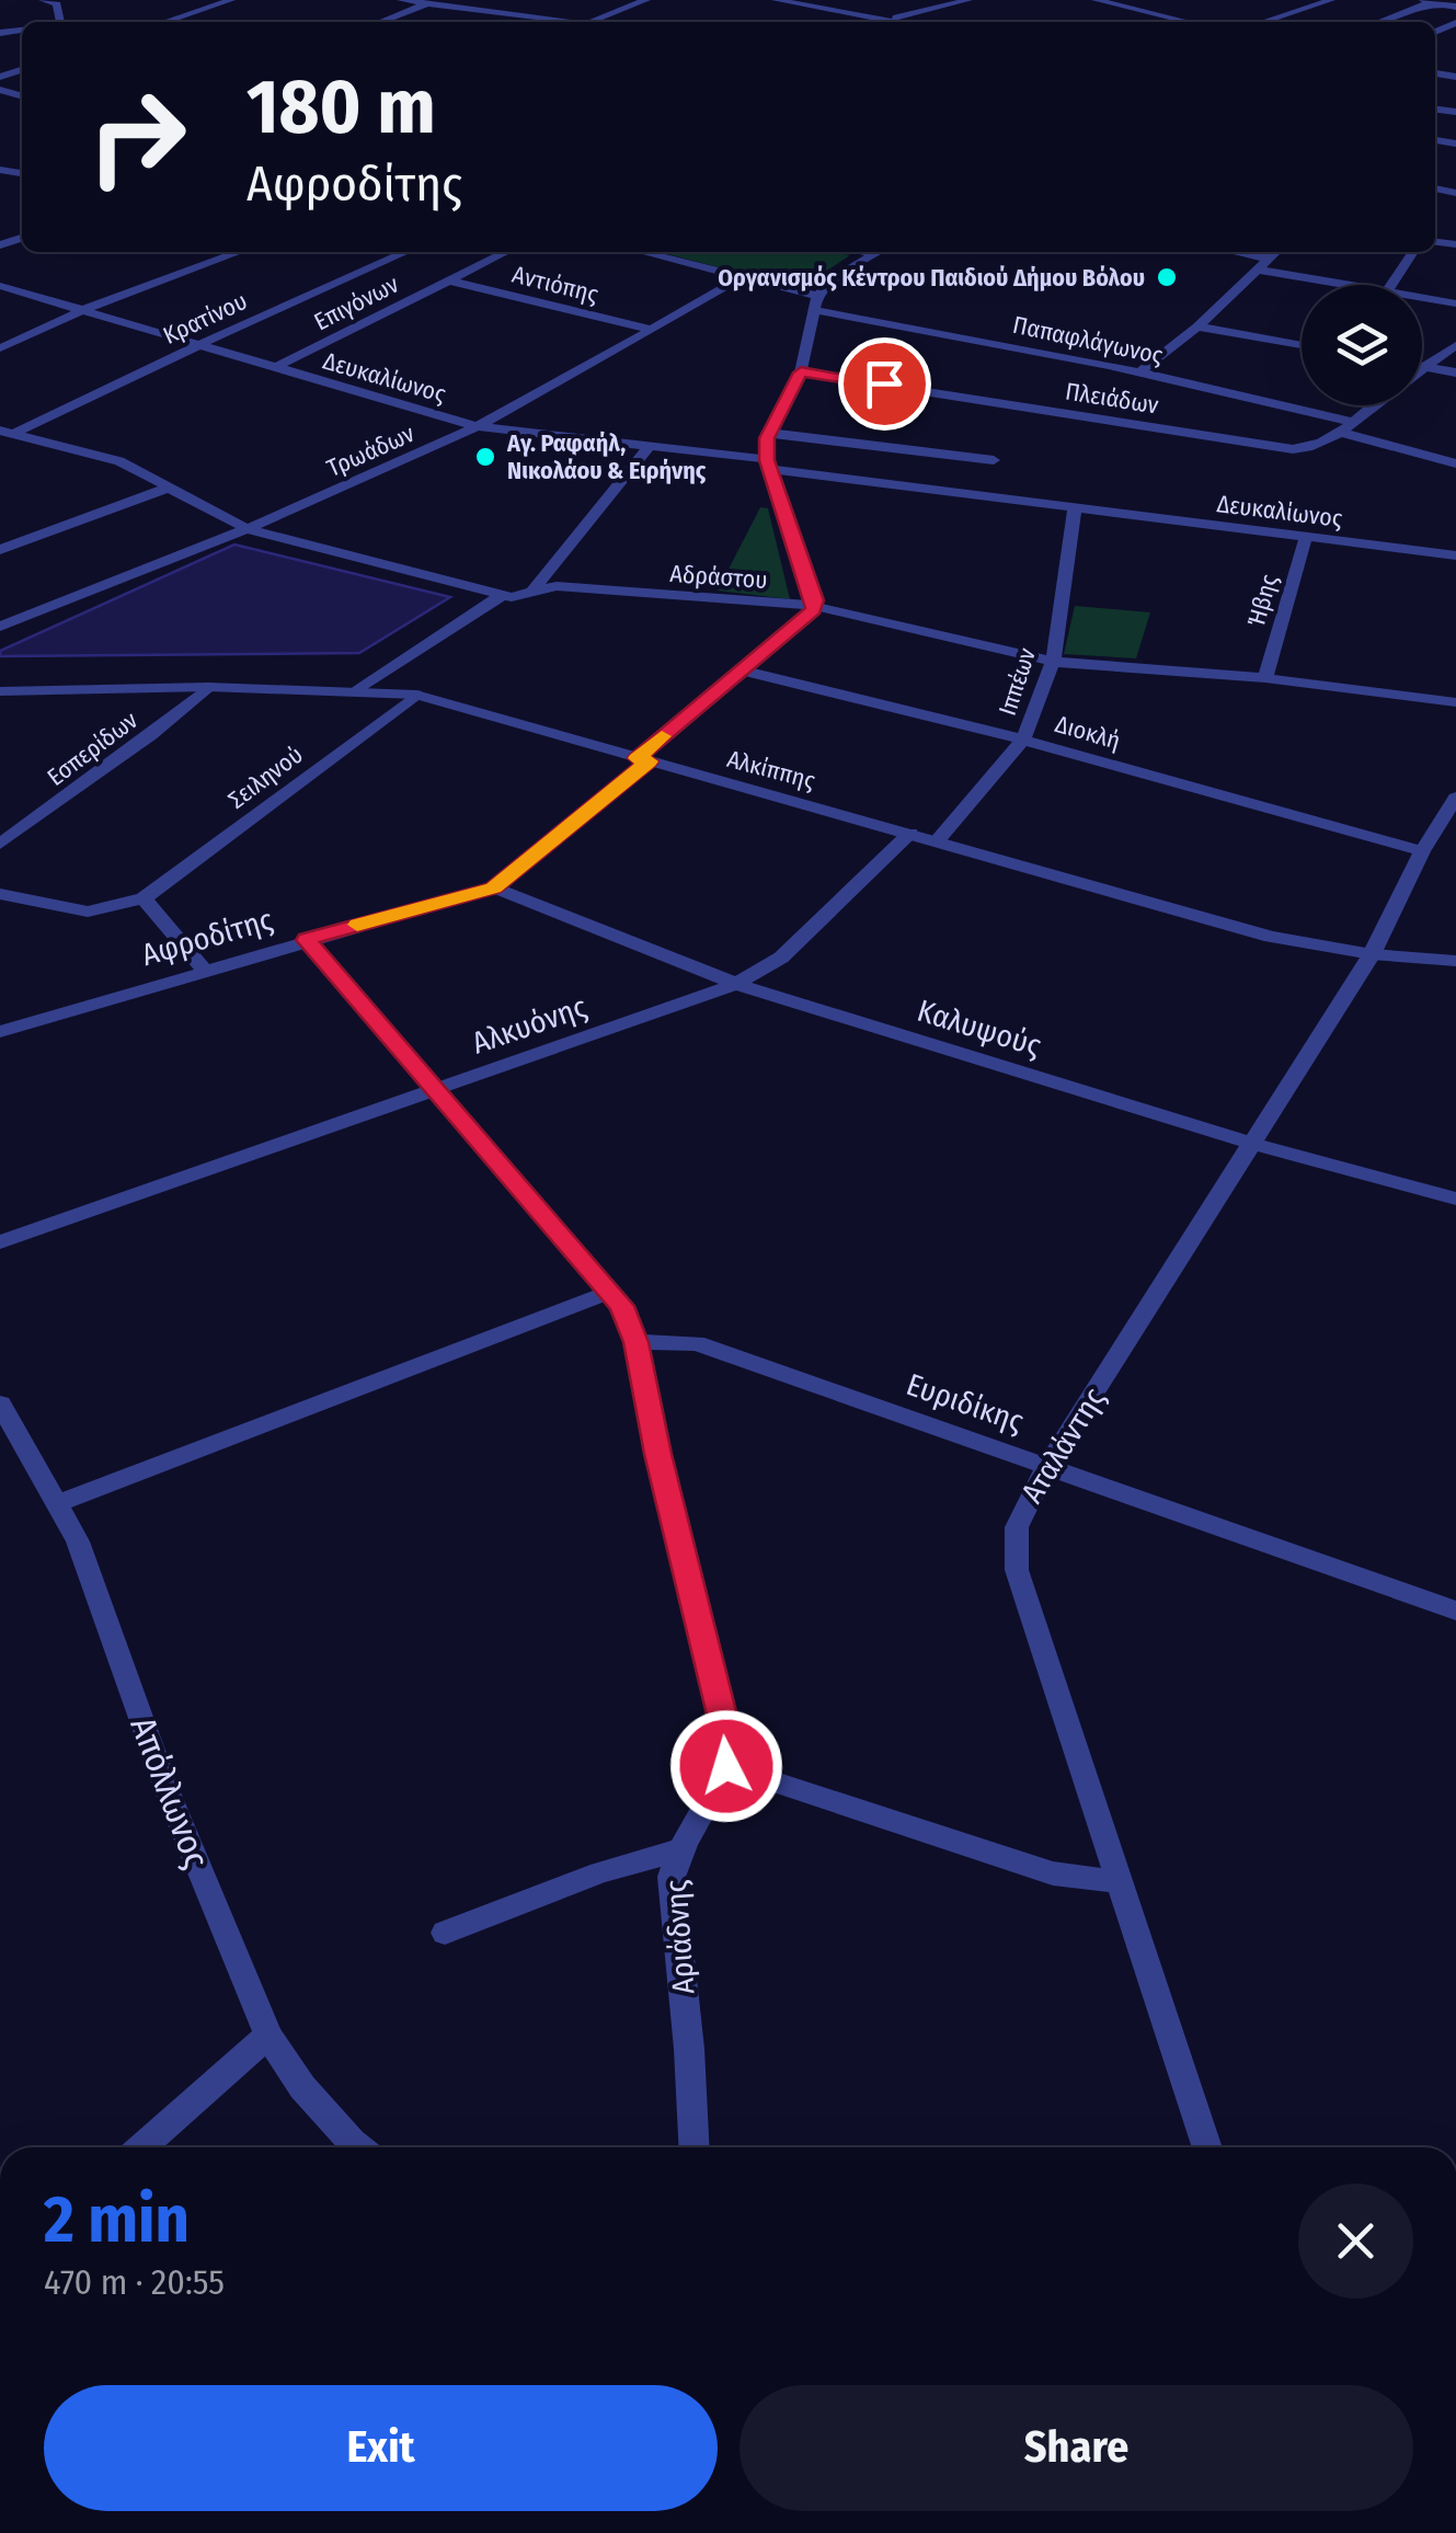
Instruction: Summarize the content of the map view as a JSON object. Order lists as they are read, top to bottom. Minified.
{"streets":{"street":["Αντιόπης","Επιγόνων","Κρατίνου","Παπαφλάγωνος","Δευκαλίωνος","Πλειάδων","Τρωάδων","Αδράστου","Ήβης","Ιππέων","Διοκλή","Εσπερίδων","Αλκίππης","Σειληνού","Αφροδίτης","Αλκυόνης","Καλυψούς","Ευριδίκης","Αταλάντης","Απόλλωνος","Αριάδνης"]},"crossings":[["Αντιόπης","Επιγόνων"],["Αντιόπης","Τρωάδων"],["Επιγόνων","Δευκαλίωνος"],["Κρατίνου","Δευκαλίωνος"],["Κρατίνου","Αδράστου"],["Παπαφλάγωνος","Πλειάδων"],["Παπαφλάγωνος","Τρωάδων"],["Δευκαλίωνος","Τρωάδων"],["Δευκαλίωνος","Ήβης"],["Δευκαλίωνος","Ιππέων"],["Τρωάδων","Αδράστου"],["Αδράστου","Ήβης"],["Αδράστου","Ιππέων"],["Αδράστου","Αφροδίτης"],["Ιππέων","Διοκλή"],["Ιππέων","Αλκίππης"],["Διοκλή","Αφροδίτης"],["Διοκλή","Αταλάντης"],["Εσπερίδων","Αλκίππης"],["Αλκίππης","Σειληνού"],["Αλκίππης","Αφροδίτης"],["Αλκίππης","Αλκυόνης"],["Αλκίππης","Αταλάντης"],["Αφροδίτης","Καλυψούς"],["Αλκυόνης","Καλυψούς"],["Καλυψούς","Αταλάντης"],["Ευριδίκης","Αταλάντης"]],"places":["Οργανισμός Κέντρου Παιδιού Δήμου Βόλου","Αγ. Ραφαήλ, Νικολάου & Ειρήνης"],"page":{"turn":["180 m","Αφροδίτης"],"heading":["2 min","470 m · 20:55"],"buttons":["Exit","Share"]}}
